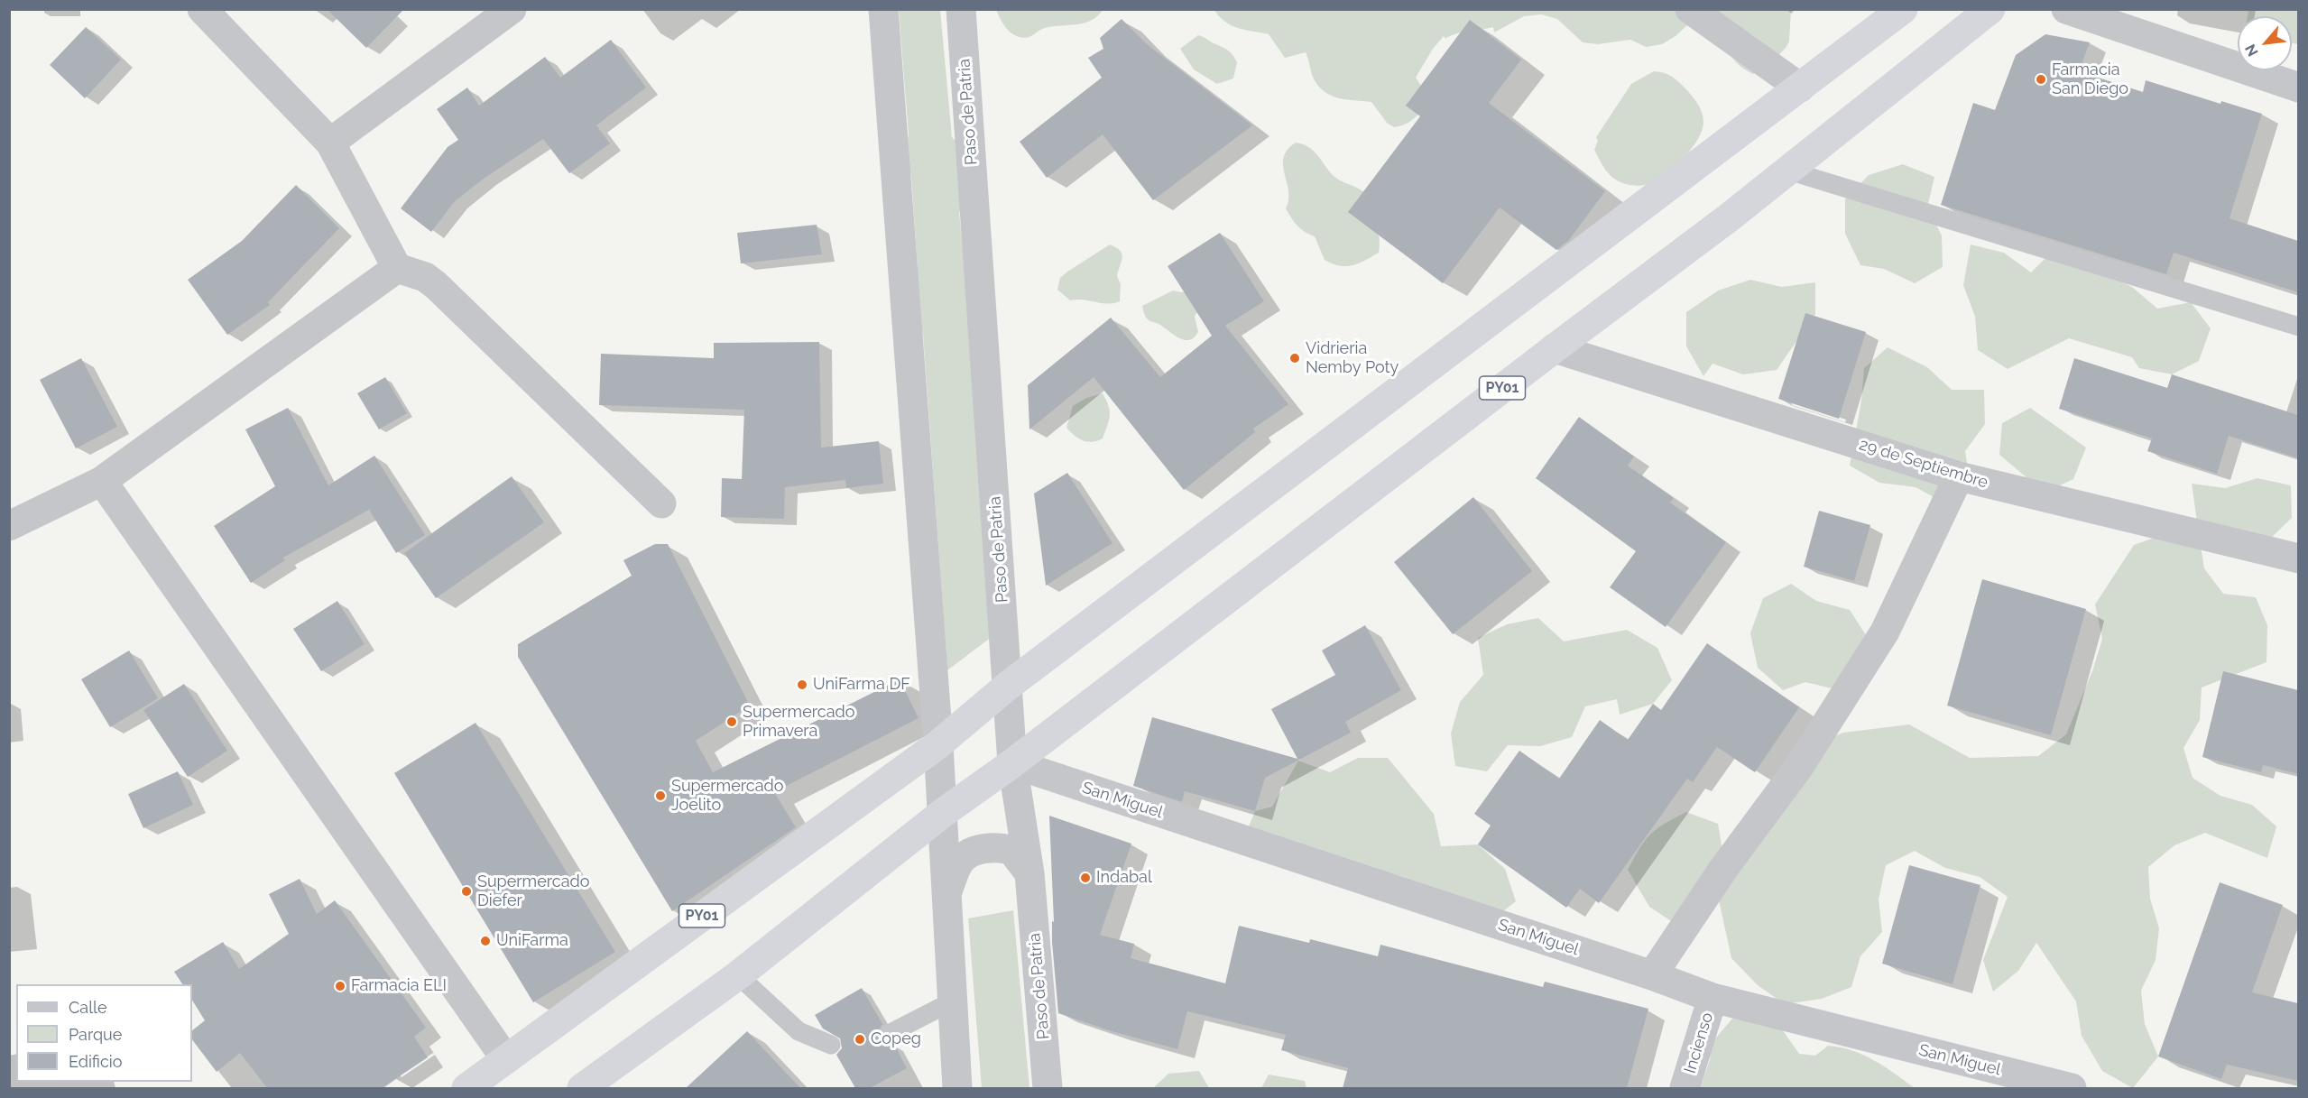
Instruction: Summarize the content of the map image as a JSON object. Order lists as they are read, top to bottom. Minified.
{"streets":{"highway":["PY01"],"street":["Paso de Patria","29 de Septiembre","San Miguel","Incienso"]},"crossings":[["Paso de Patria","PY01"],["Paso de Patria","San Miguel"],["PY01","29 de Septiembre"],["PY01","San Miguel"],["San Miguel","Incienso"]],"places":["Farmacia San Diego","Vidrieria Nemby Poty","UniFarma DF","Supermercado Primavera","Supermercado Joelito","Indabal","Supermercado Diefer","UniFarma","Farmacia ELI","Copeg"],"legend":["Calle","Parque","Edificio"],"north":"bottom left"}
